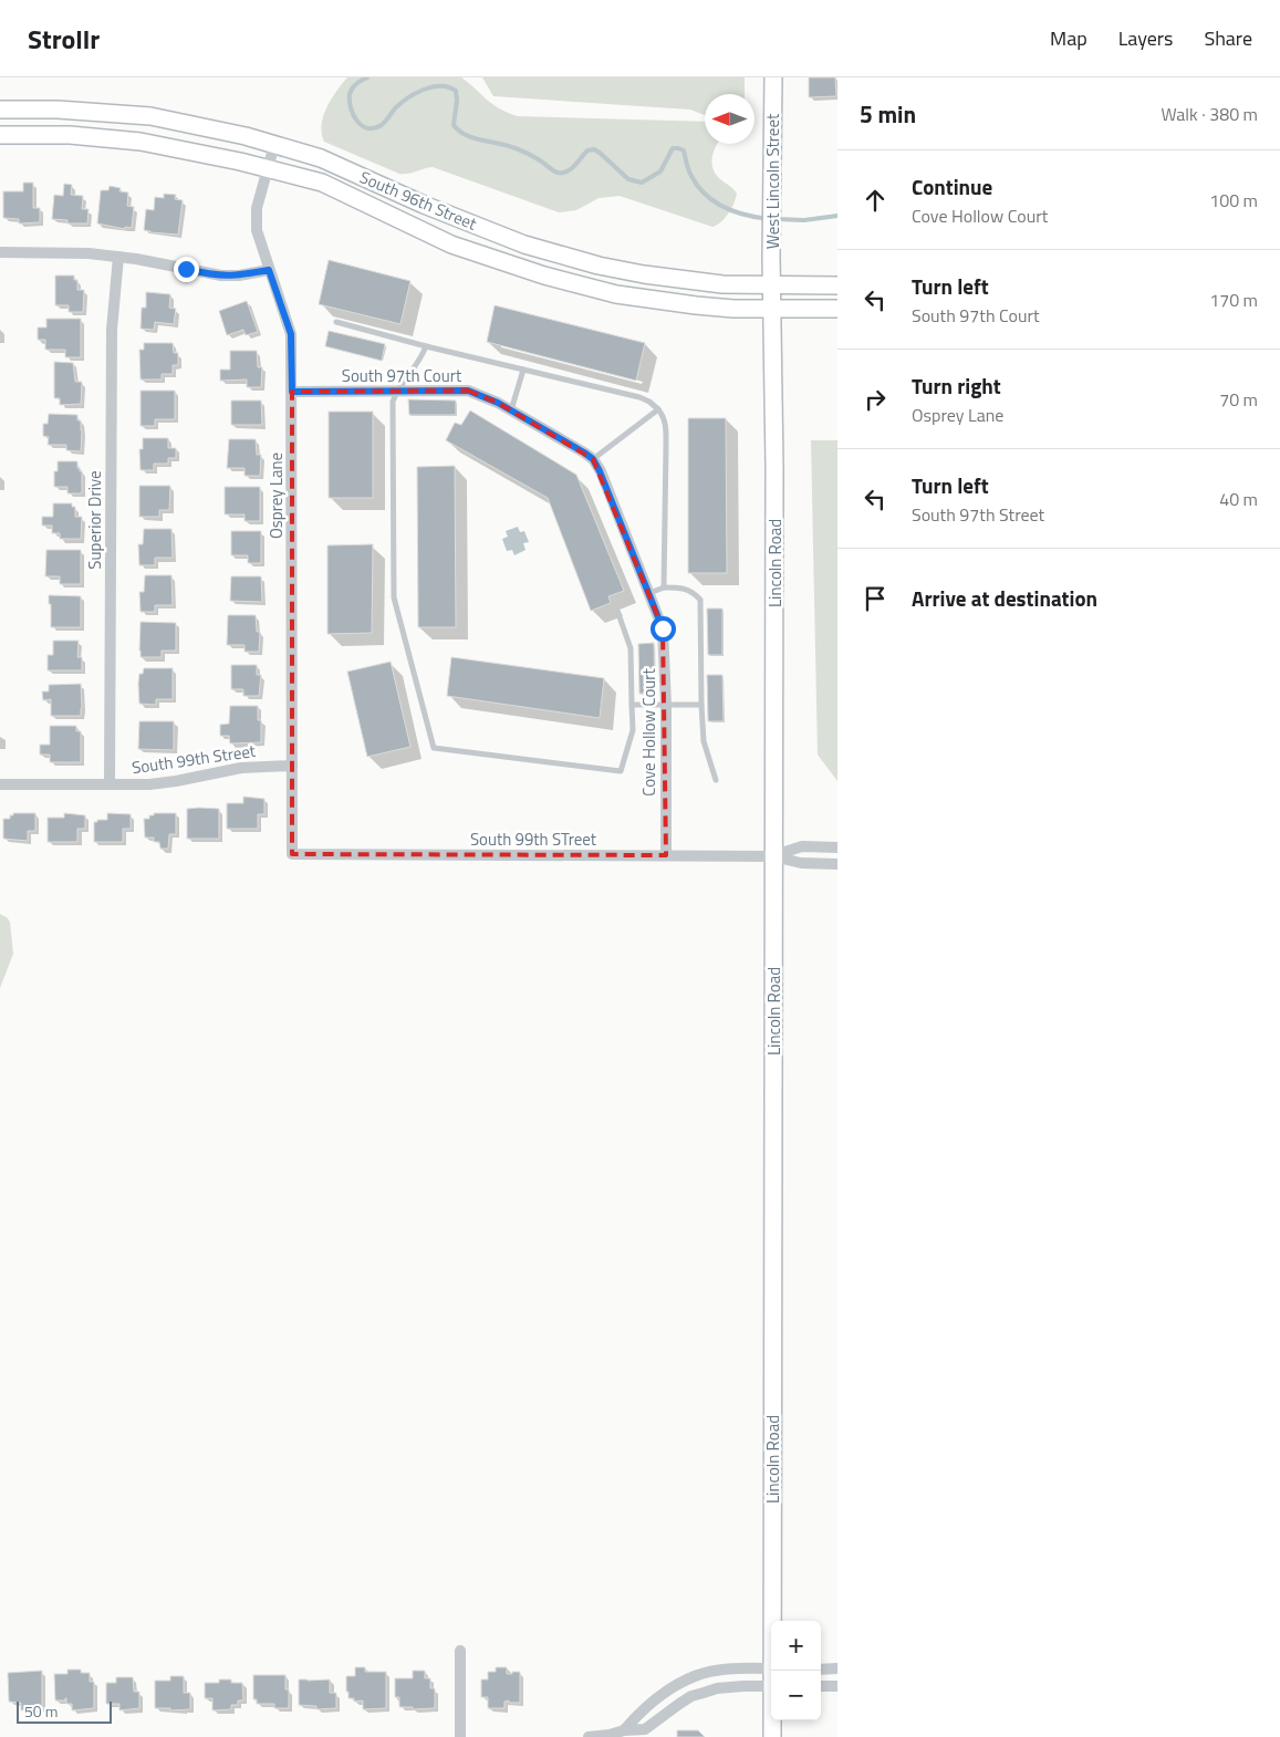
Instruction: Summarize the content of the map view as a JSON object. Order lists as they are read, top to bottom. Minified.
{"streets":{"main road":["West Lincoln Street","South 96th Street","Lincoln Road"],"street":["South 97th Court","Osprey Lane","Superior Drive","Cove Hollow Court","South 99th Street","South 99th STreet"]},"crossings":[["West Lincoln Street","South 96th Street"],["West Lincoln Street","Lincoln Road"],["South 96th Street","Osprey Lane"],["South 96th Street","Lincoln Road"],["South 97th Court","Osprey Lane"],["South 97th Court","Cove Hollow Court"],["Osprey Lane","South 99th Street"],["Osprey Lane","South 99th STreet"],["Superior Drive","South 99th Street"],["Lincoln Road","South 99th STreet"],["Cove Hollow Court","South 99th STreet"]],"scale_bar":"50 m","north":"left","page":{"header":"Strollr","nav":["Map","Layers","Share"],"heading":["5 min","Walk · 380 m"],"list":[["Continue","Cove Hollow Court","100 m"],["Turn left","South 97th Court","170 m"],["Turn right","Osprey Lane","70 m"],["Turn left","South 97th Street","40 m"],"Arrive at destination"],"map_buttons":["+","−"],"scale":"50 m"}}
